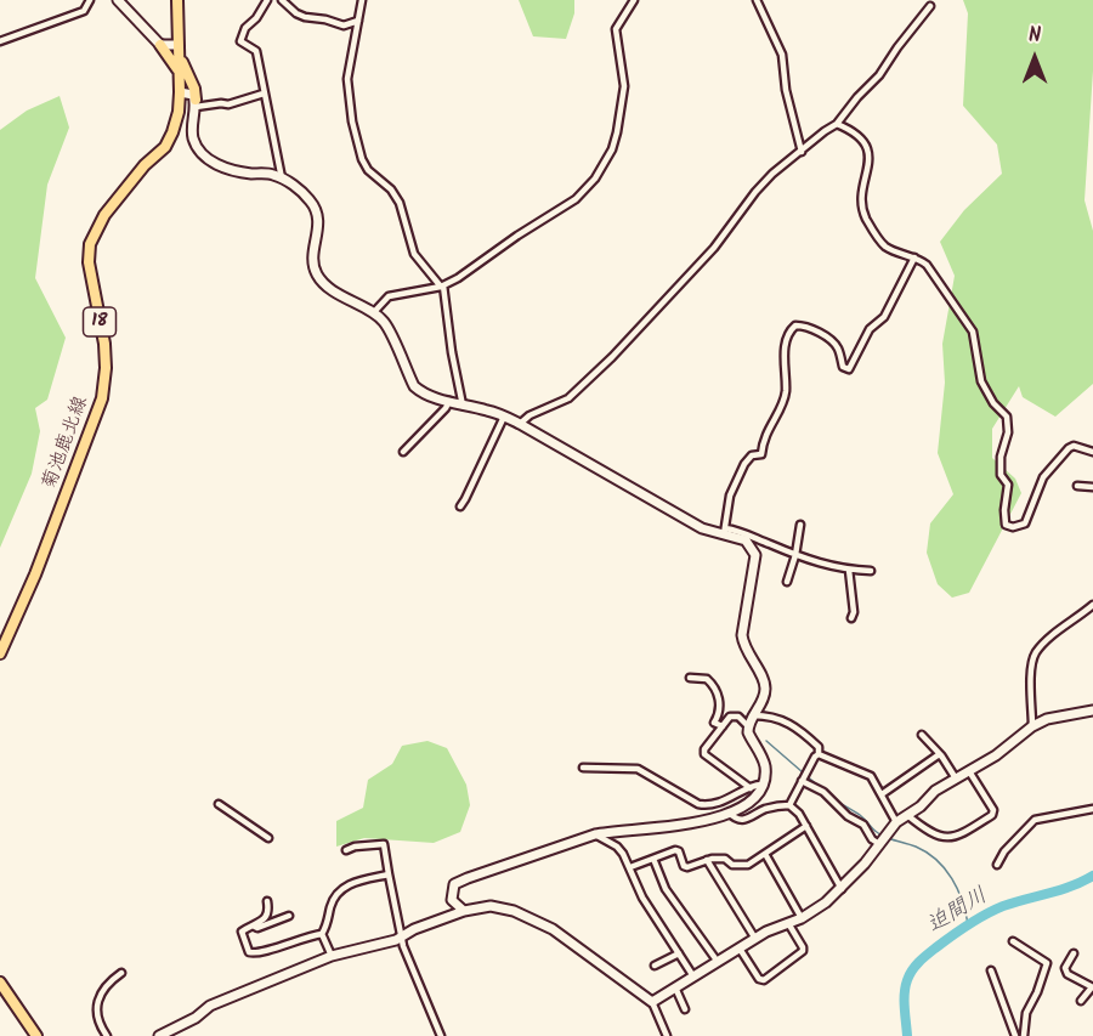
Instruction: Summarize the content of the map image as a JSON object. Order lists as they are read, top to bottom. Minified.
{"streets":{"main road":["18","菊池鹿北線"]},"water":["迫間川"],"north":"top"}
